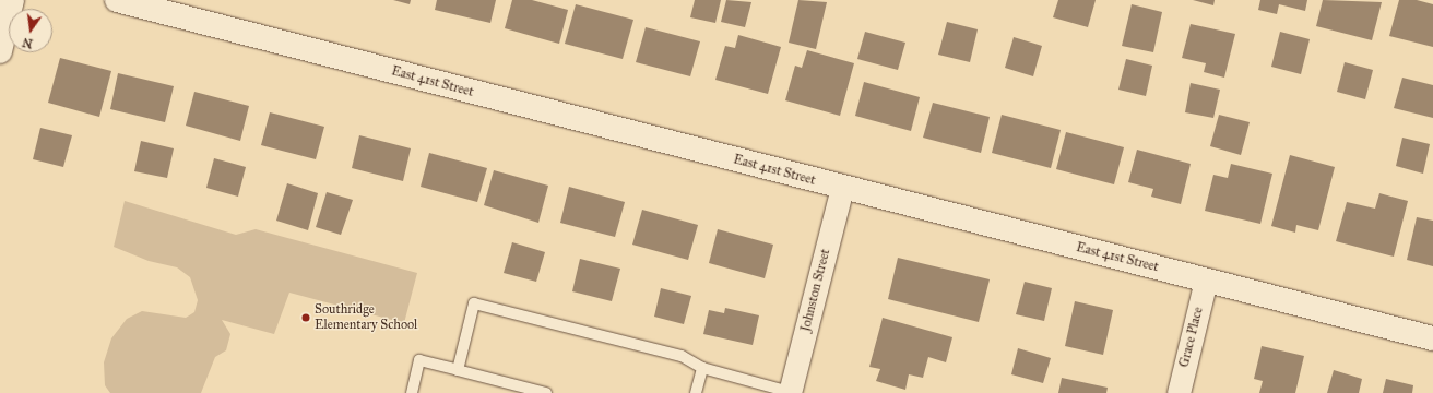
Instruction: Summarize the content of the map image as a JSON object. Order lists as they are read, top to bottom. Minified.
{"streets":{"street":["East 41st Street","Johnston Street","Grace Place"]},"crossings":[["East 41st Street","Johnston Street"],["East 41st Street","Grace Place"]],"places":["Southridge Elementary School"],"north":"bottom"}
